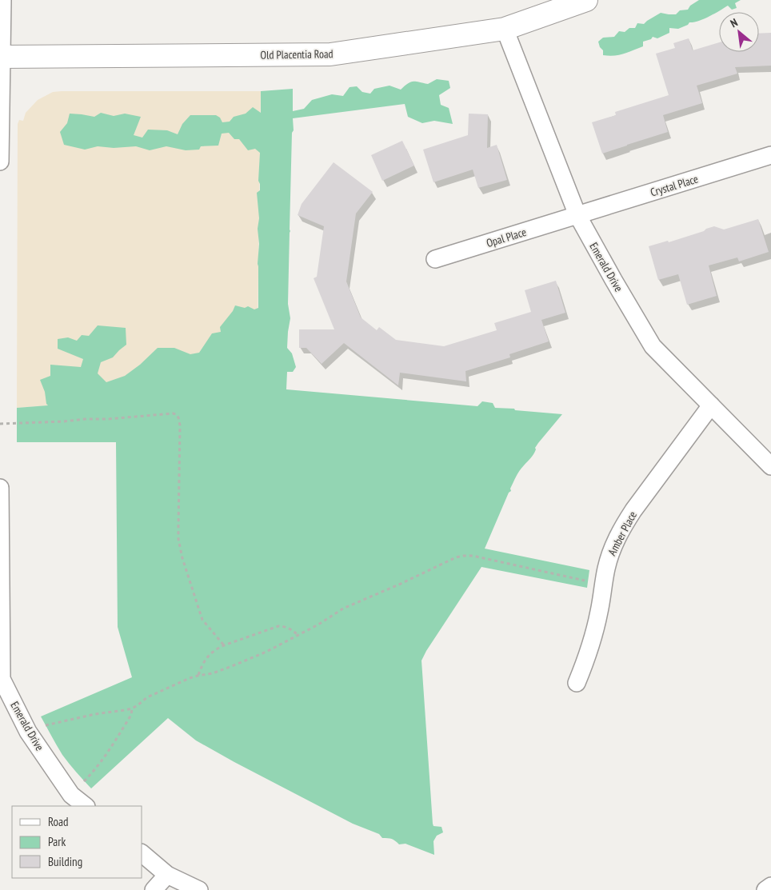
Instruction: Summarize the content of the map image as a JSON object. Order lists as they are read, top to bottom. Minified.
{"streets":{"main road":["Old Placentia Road"],"street":["Crystal Place","Opal Place","Emerald Drive","Amber Place"]},"crossings":[["Old Placentia Road","Emerald Drive"],["Crystal Place","Opal Place"],["Crystal Place","Emerald Drive"],["Opal Place","Emerald Drive"],["Emerald Drive","Amber Place"]],"legend":["Road","Park","Building"],"north":"top left"}
